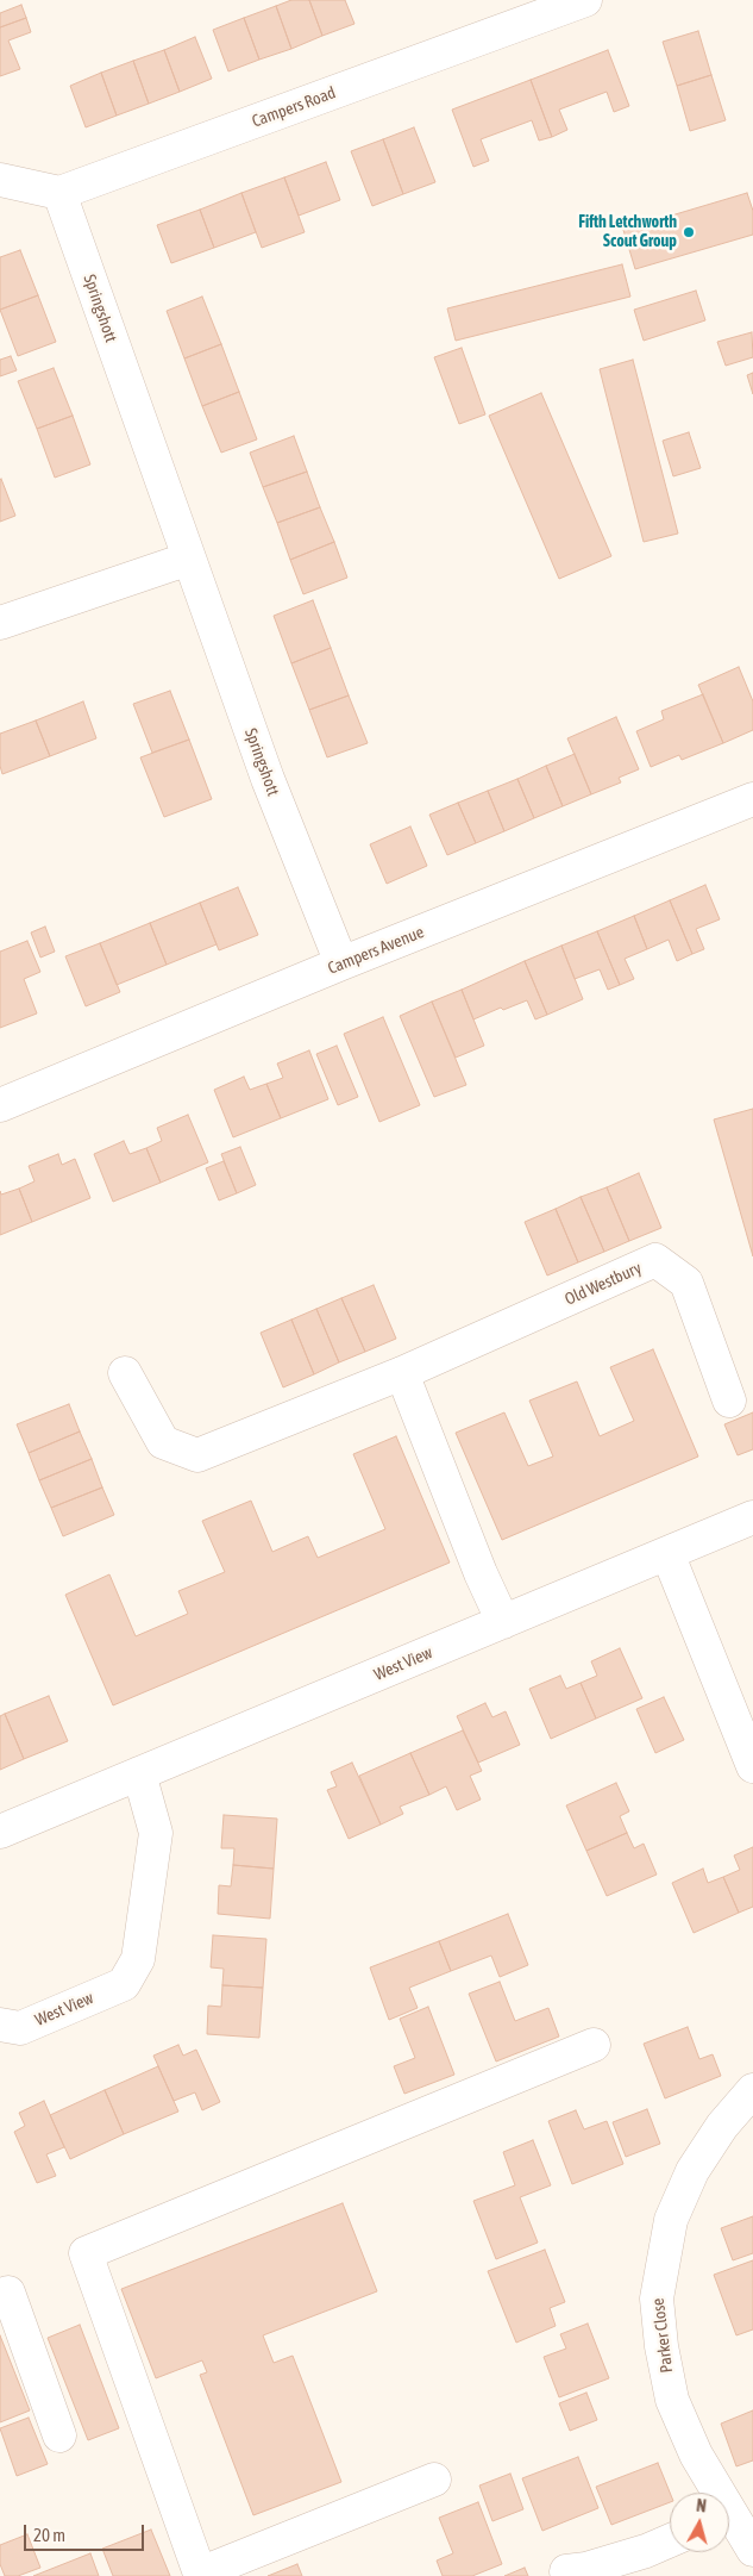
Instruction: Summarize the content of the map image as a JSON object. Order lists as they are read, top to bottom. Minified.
{"streets":{"street":["Campers Road","Springshott","Campers Avenue","Old Westbury","West View","Parker Close"]},"crossings":[["Campers Road","Springshott"],["Springshott","Campers Avenue"]],"places":["Fifth Letchworth Scout Group"],"scale_bar":"20 m","north":"top"}
